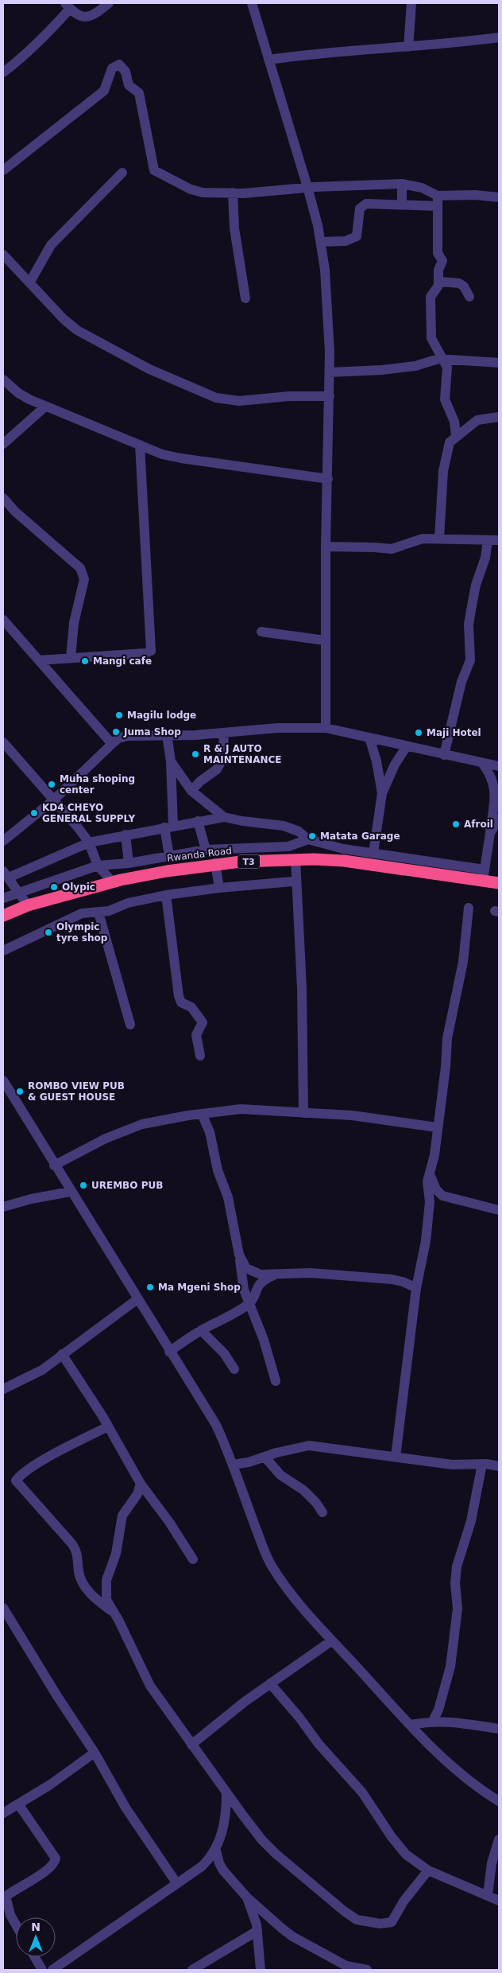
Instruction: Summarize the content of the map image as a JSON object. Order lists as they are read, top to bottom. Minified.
{"streets":{"highway":["Rwanda Road","T3"]},"places":["Mangi cafe","Magilu lodge","Juma Shop","Maji Hotel","R & J AUTO MAINTENANCE","Muha shoping center","KD4 CHEYO GENERAL SUPPLY","Afroil","Matata Garage","Olypic","Olympic tyre shop","ROMBO VIEW PUB & GUEST HOUSE","UREMBO PUB","Ma Mgeni Shop"],"north":"top"}
